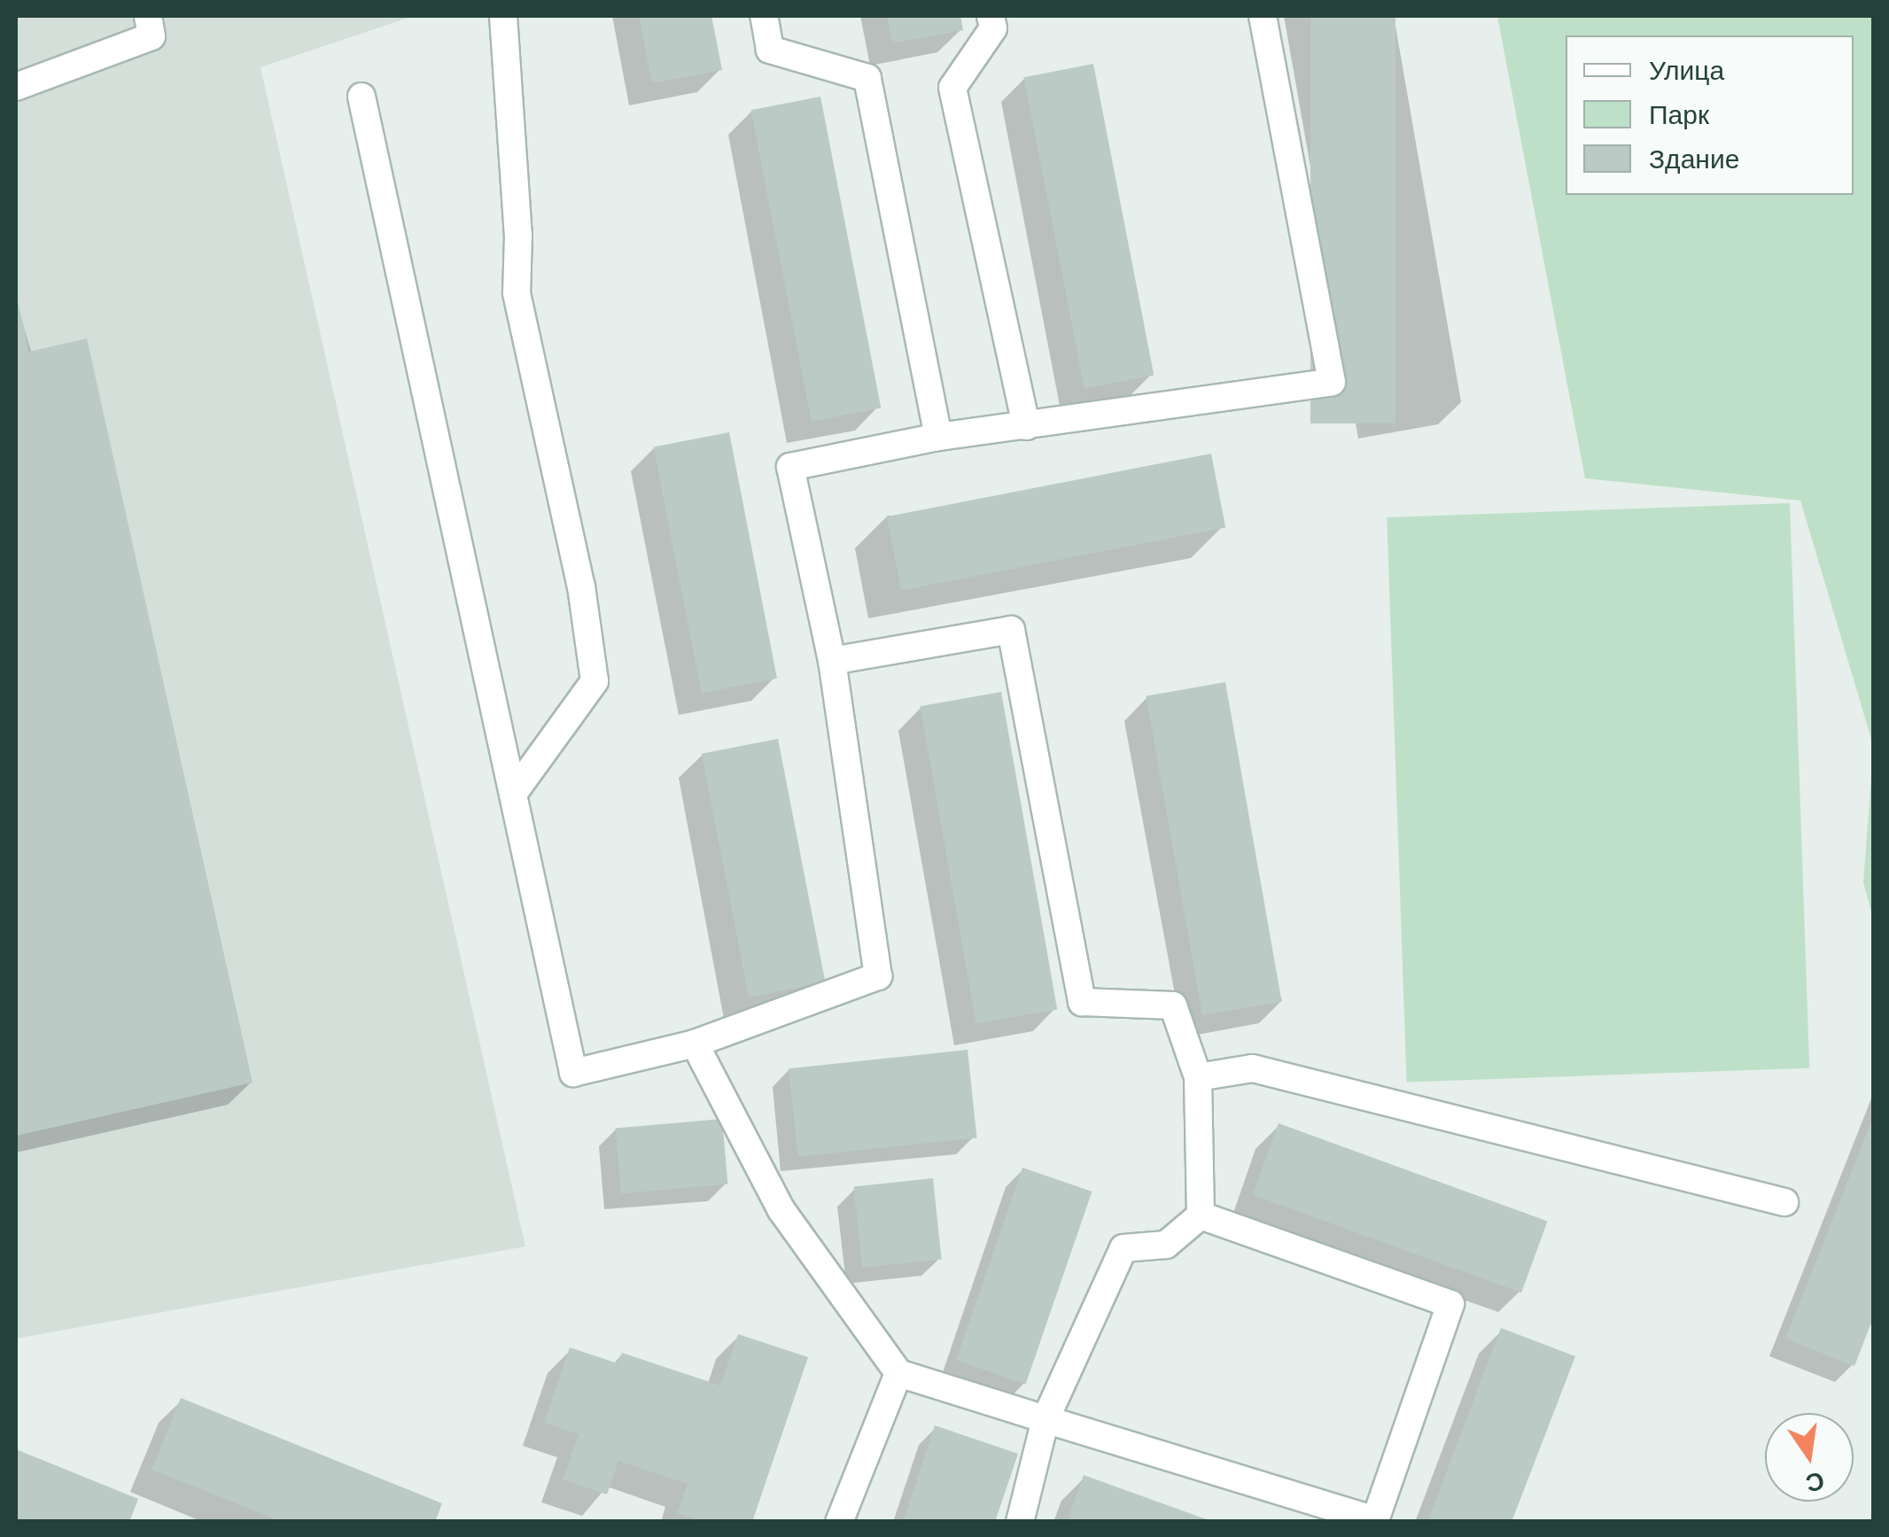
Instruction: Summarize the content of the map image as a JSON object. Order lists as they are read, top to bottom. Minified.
{"legend":["Улица","Парк","Здание"],"north":"bottom"}
